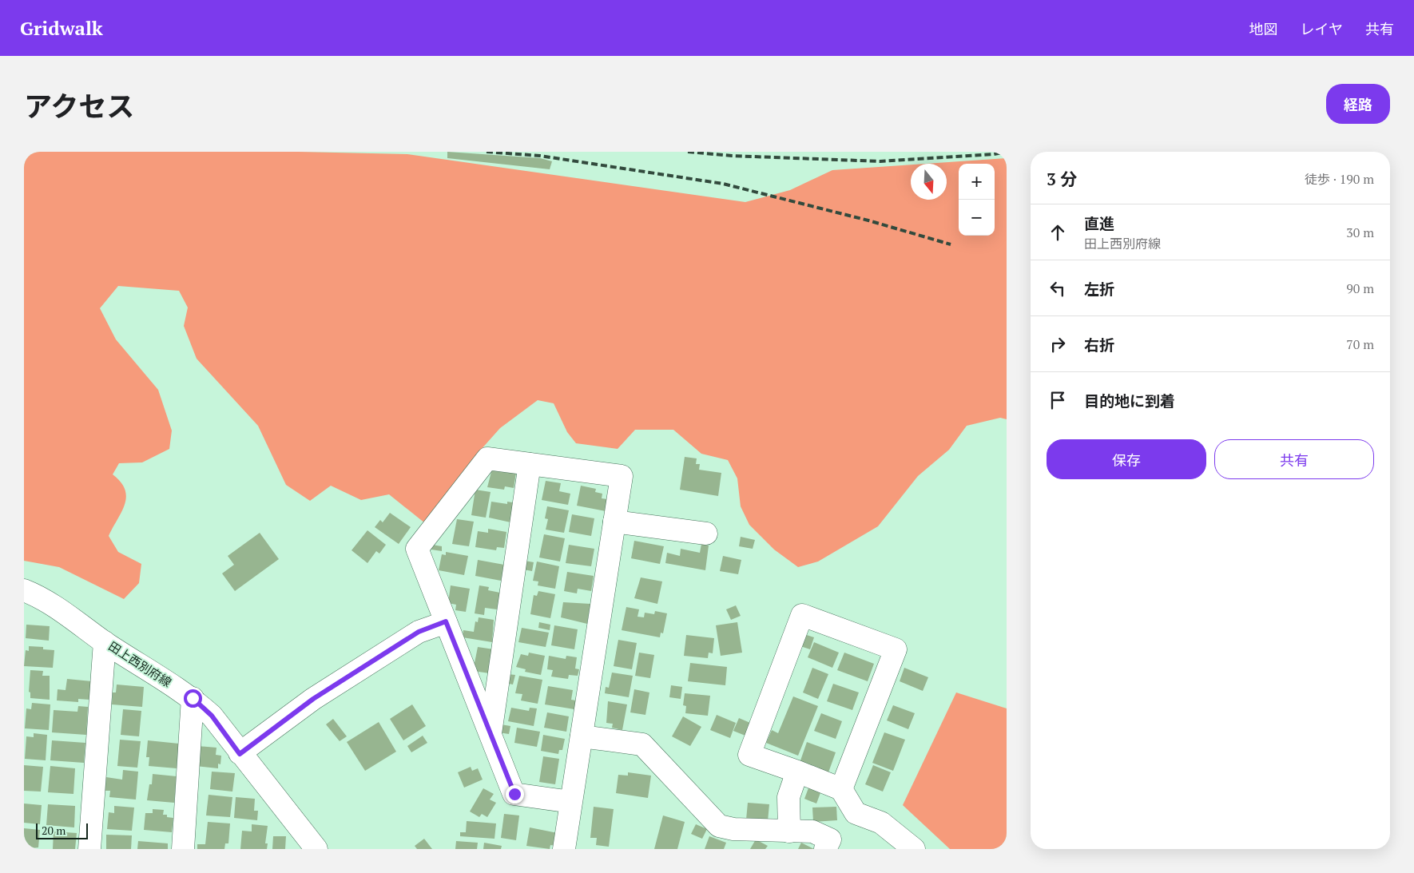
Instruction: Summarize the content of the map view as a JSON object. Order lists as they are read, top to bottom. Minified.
{"streets":{"street":["田上西別府線"]},"scale_bar":"20 m","north":"bottom","page":{"header":"Gridwalk","nav":["地図","レイヤ","共有"],"title":"アクセス","buttons":["経路",["保存","共有"]],"heading":["3 分","徒歩 · 190 m"],"map_buttons":["+","−"],"list":[["直進","田上西別府線","30 m"],["左折","90 m"],["右折","70 m"],"目的地に到着"],"scale":"20 m"}}
